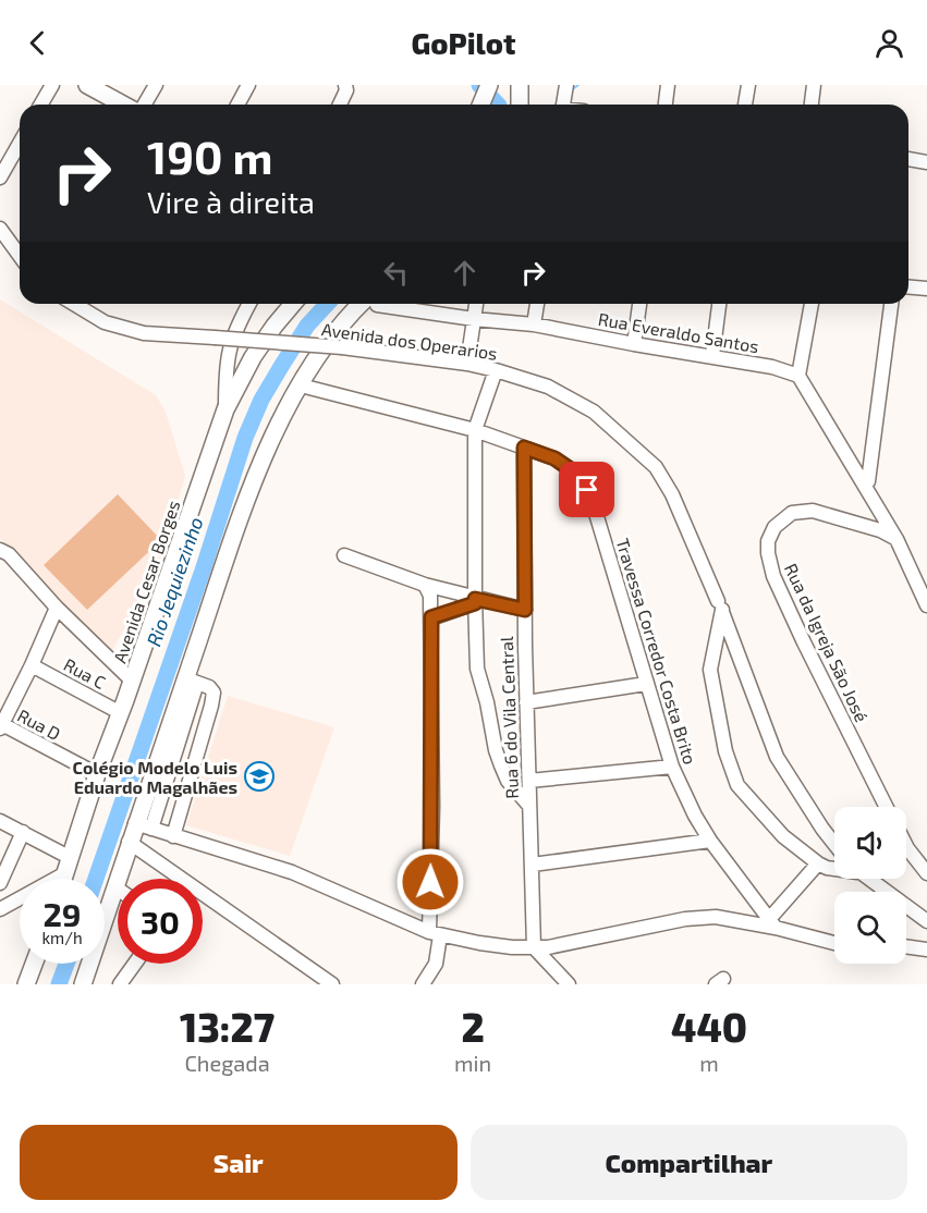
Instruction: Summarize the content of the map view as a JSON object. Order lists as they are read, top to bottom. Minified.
{"streets":{"main road":["Avenida Cesar Borges"],"street":["Rua Everaldo Santos","Avenida dos Operarios","Rua da Igreja São José","Travessa Corredor Costa Brito","Rua C","Rua 6 do Vila Central","Rua D"]},"crossings":[["Avenida Cesar Borges","Rua C"],["Avenida Cesar Borges","Rua D"],["Travessa Corredor Costa Brito","Rua 6 do Vila Central"]],"water":["Rio Jequiezinho"],"places":{"school or university":["Colégio Modelo Luis Eduardo Magalhães"]},"page":{"header":"GoPilot","turn":["190 m","Vire à direita"],"speed":"29 km/h","limit":"30","eta":["13:27","Chegada","2","min","440","m"],"buttons":["Sair","Compartilhar"]}}
